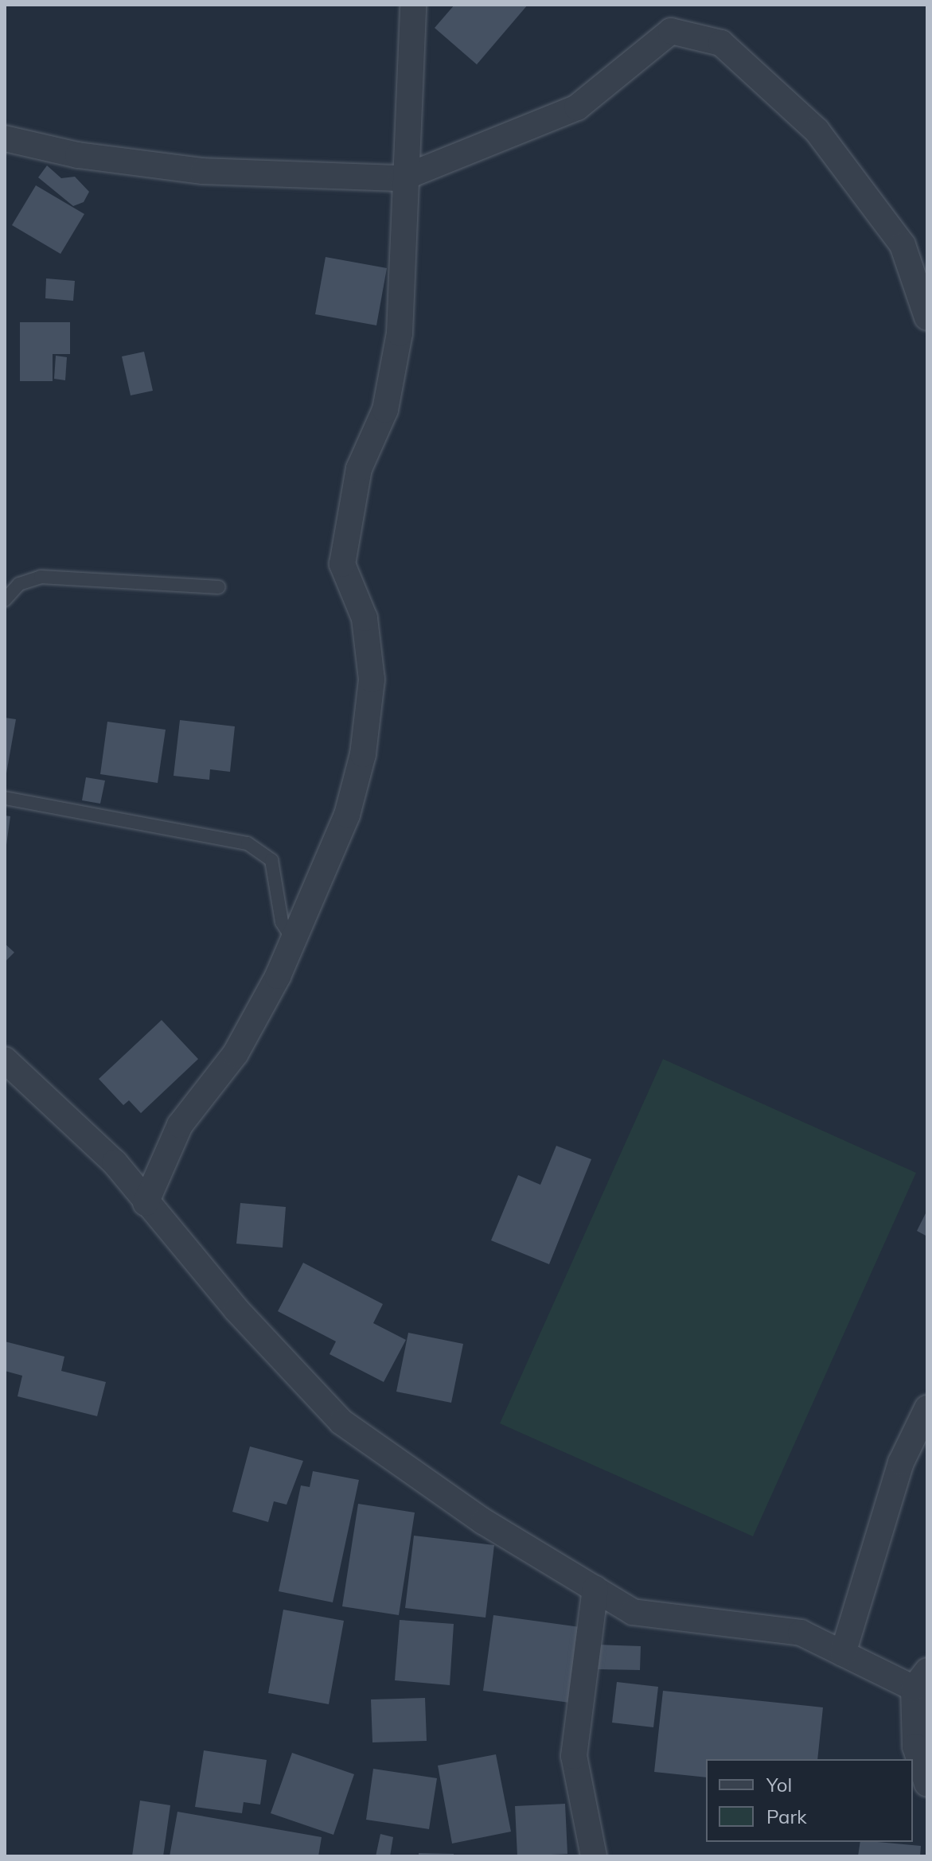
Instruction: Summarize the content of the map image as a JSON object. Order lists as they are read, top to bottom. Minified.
{"legend":["Yol","Park"]}
